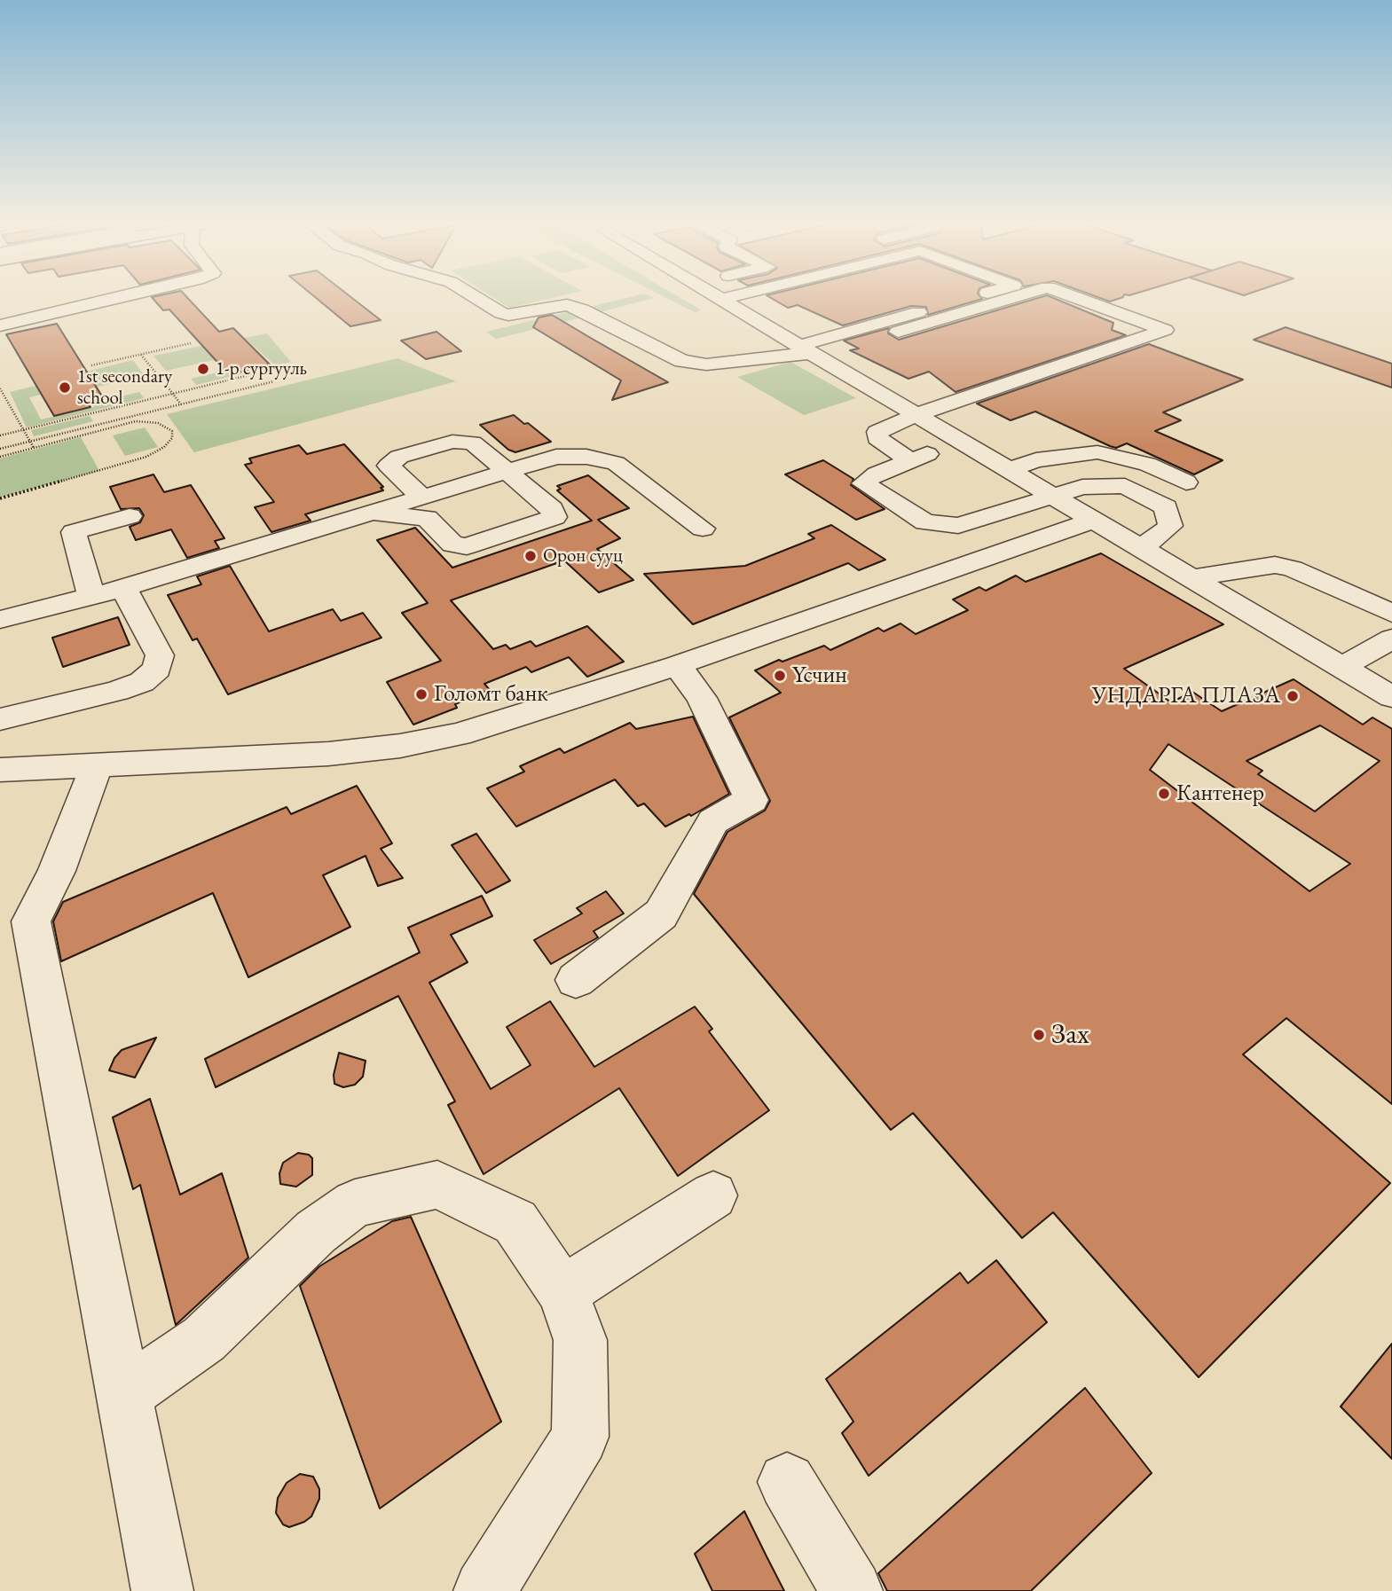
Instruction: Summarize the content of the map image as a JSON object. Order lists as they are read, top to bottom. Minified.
{"places":["1-р сургууль","1st secondary school","Орон сууц","Үсчин","Голомт банк","УНДАРГА ПЛАЗА","Кантенер","Зах"]}
